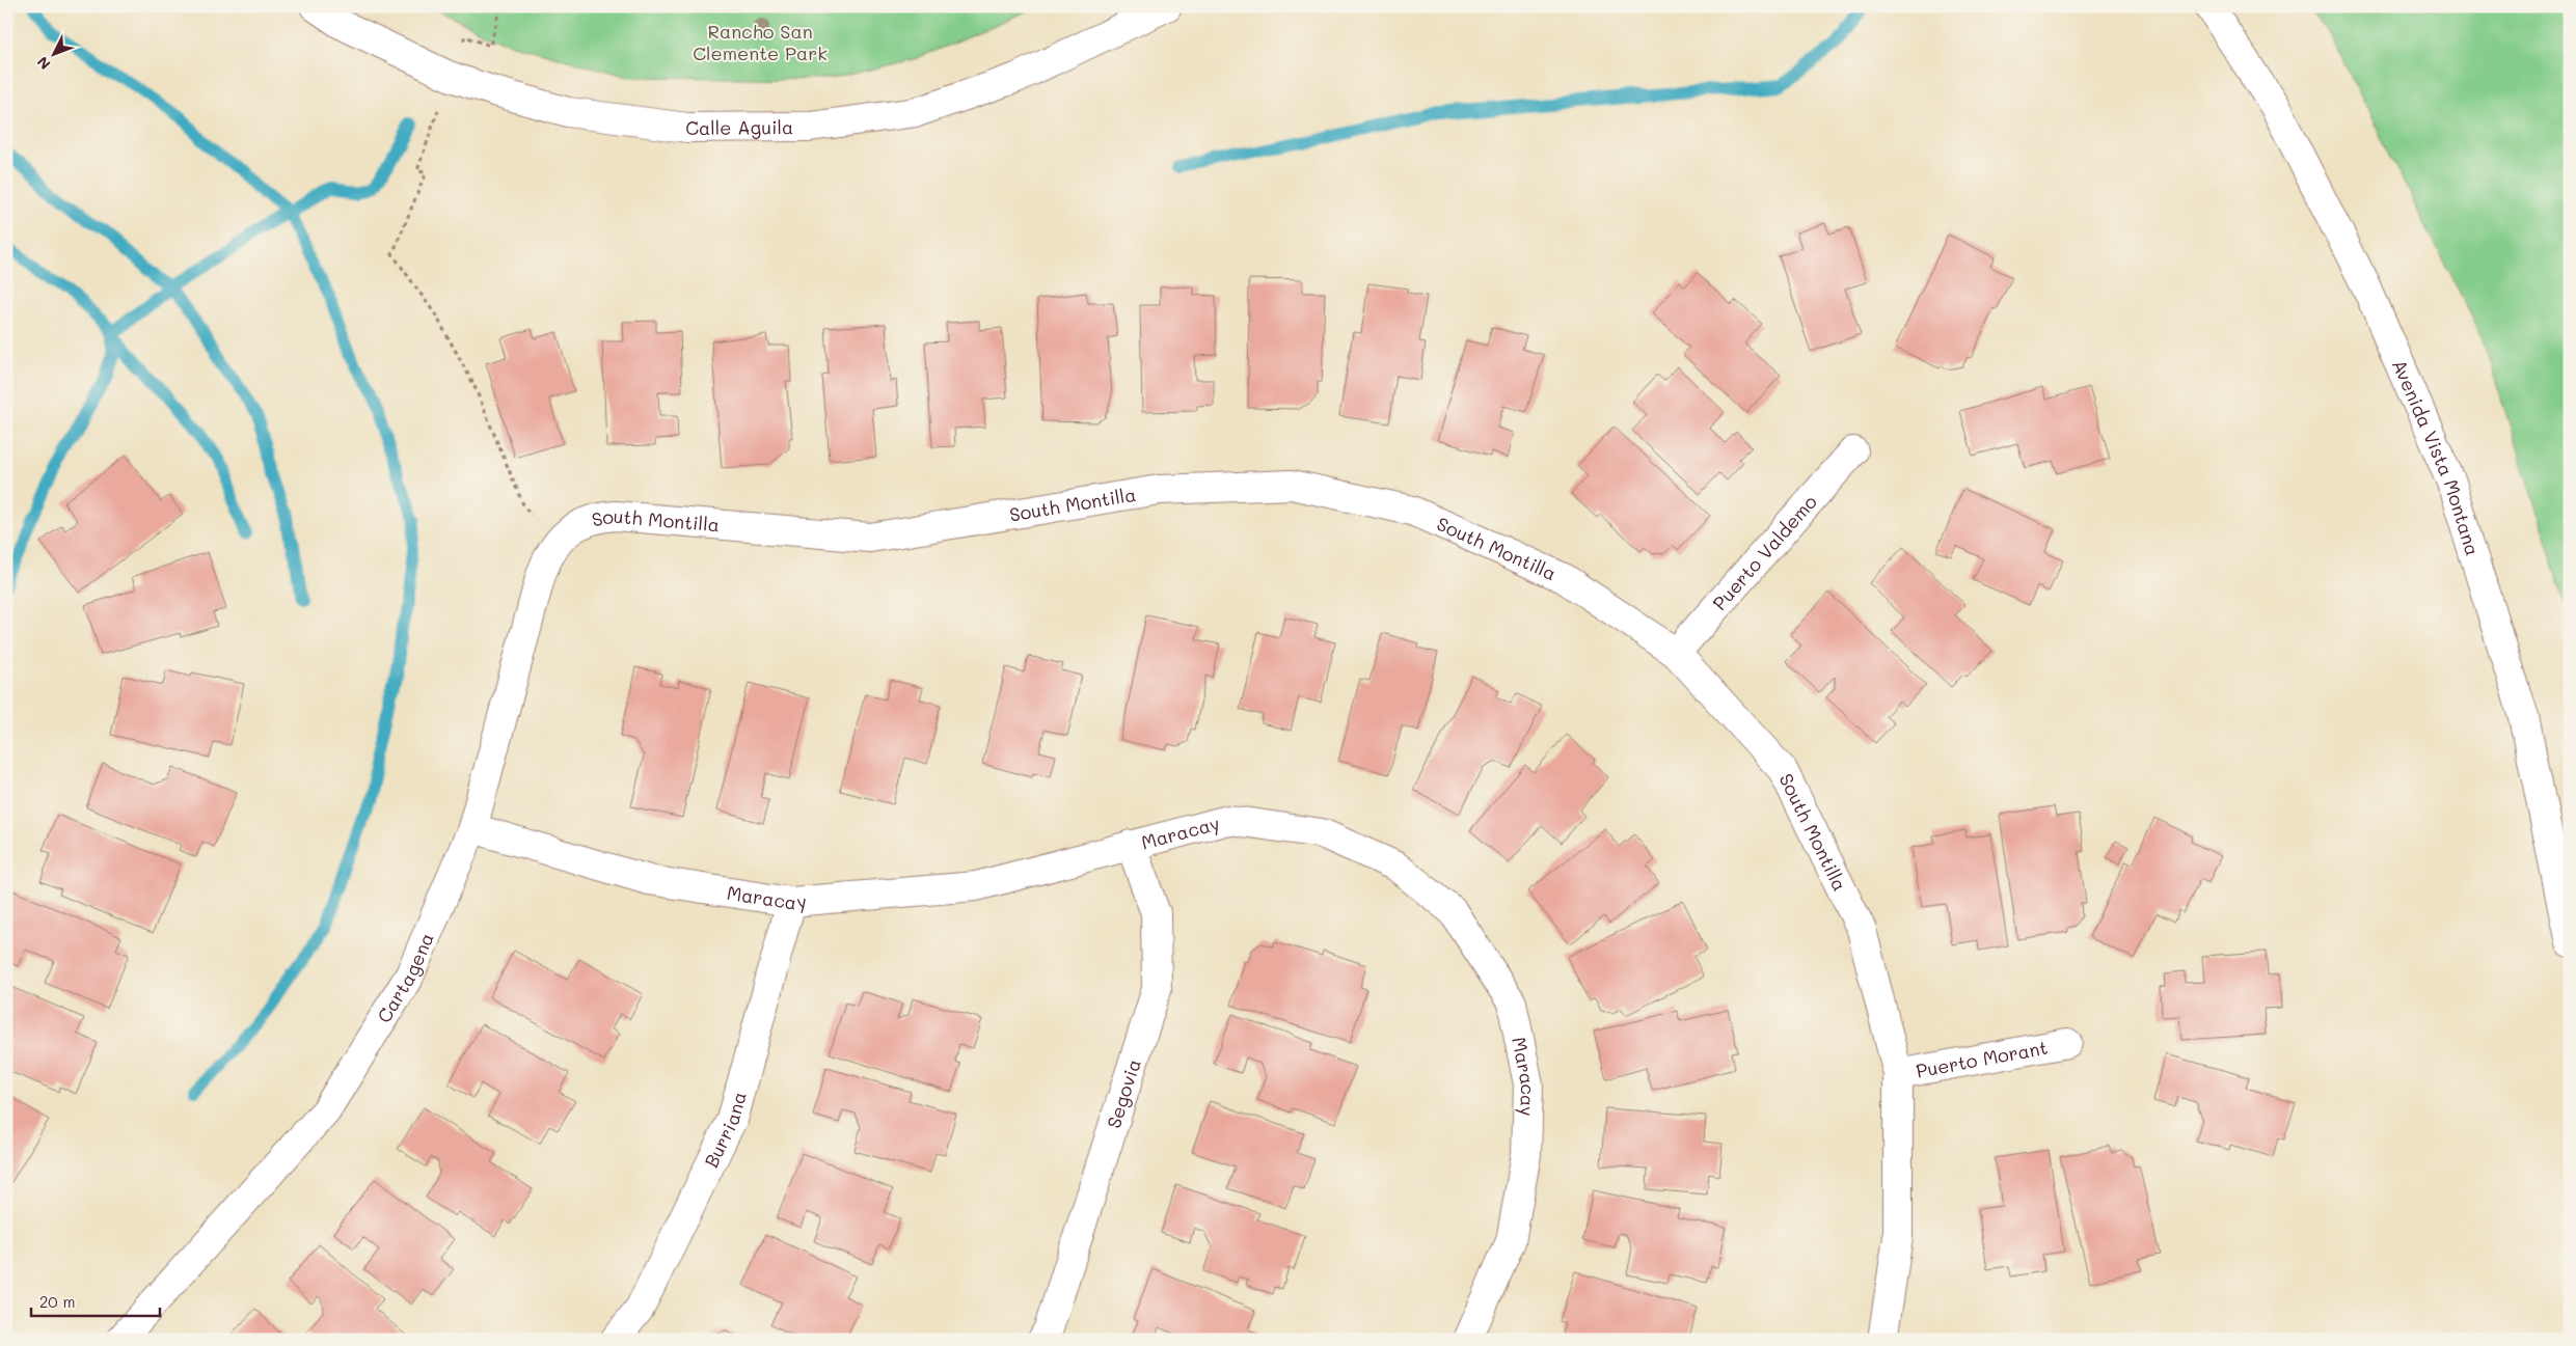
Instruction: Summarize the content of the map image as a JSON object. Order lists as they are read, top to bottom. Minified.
{"streets":{"street":["Calle Aguila","Avenida Vista Montana","South Montilla","Puerto Valdemo","Maracay","Cartagena","Puerto Morant","Segovia","Burriana"]},"crossings":[["South Montilla","Puerto Valdemo"],["South Montilla","Cartagena"],["South Montilla","Puerto Morant"],["Maracay","Cartagena"],["Maracay","Segovia"],["Maracay","Burriana"]],"parks":["Rancho San Clemente Park"],"scale_bar":"20 m","north":"bottom left"}
